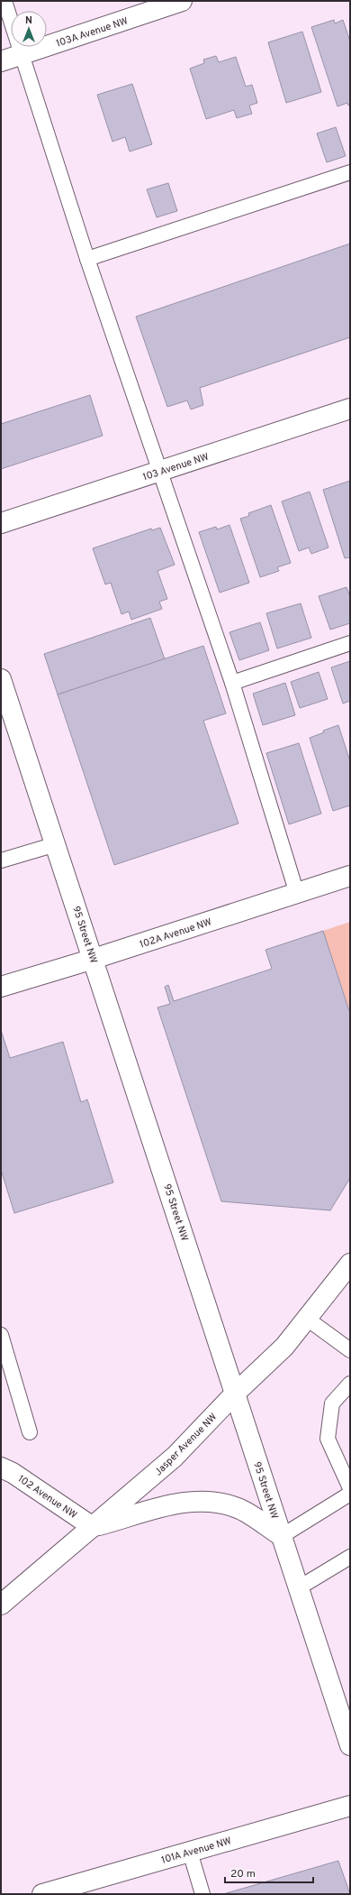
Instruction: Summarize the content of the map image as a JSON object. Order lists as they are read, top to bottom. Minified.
{"streets":{"street":["103A Avenue NW","103 Avenue NW","102A Avenue NW","95 Street NW","Jasper Avenue NW","102 Avenue NW","101A Avenue NW"]},"crossings":[["102A Avenue NW","95 Street NW"],["95 Street NW","Jasper Avenue NW"],["Jasper Avenue NW","102 Avenue NW"]],"scale_bar":"20 m","north":"top"}
